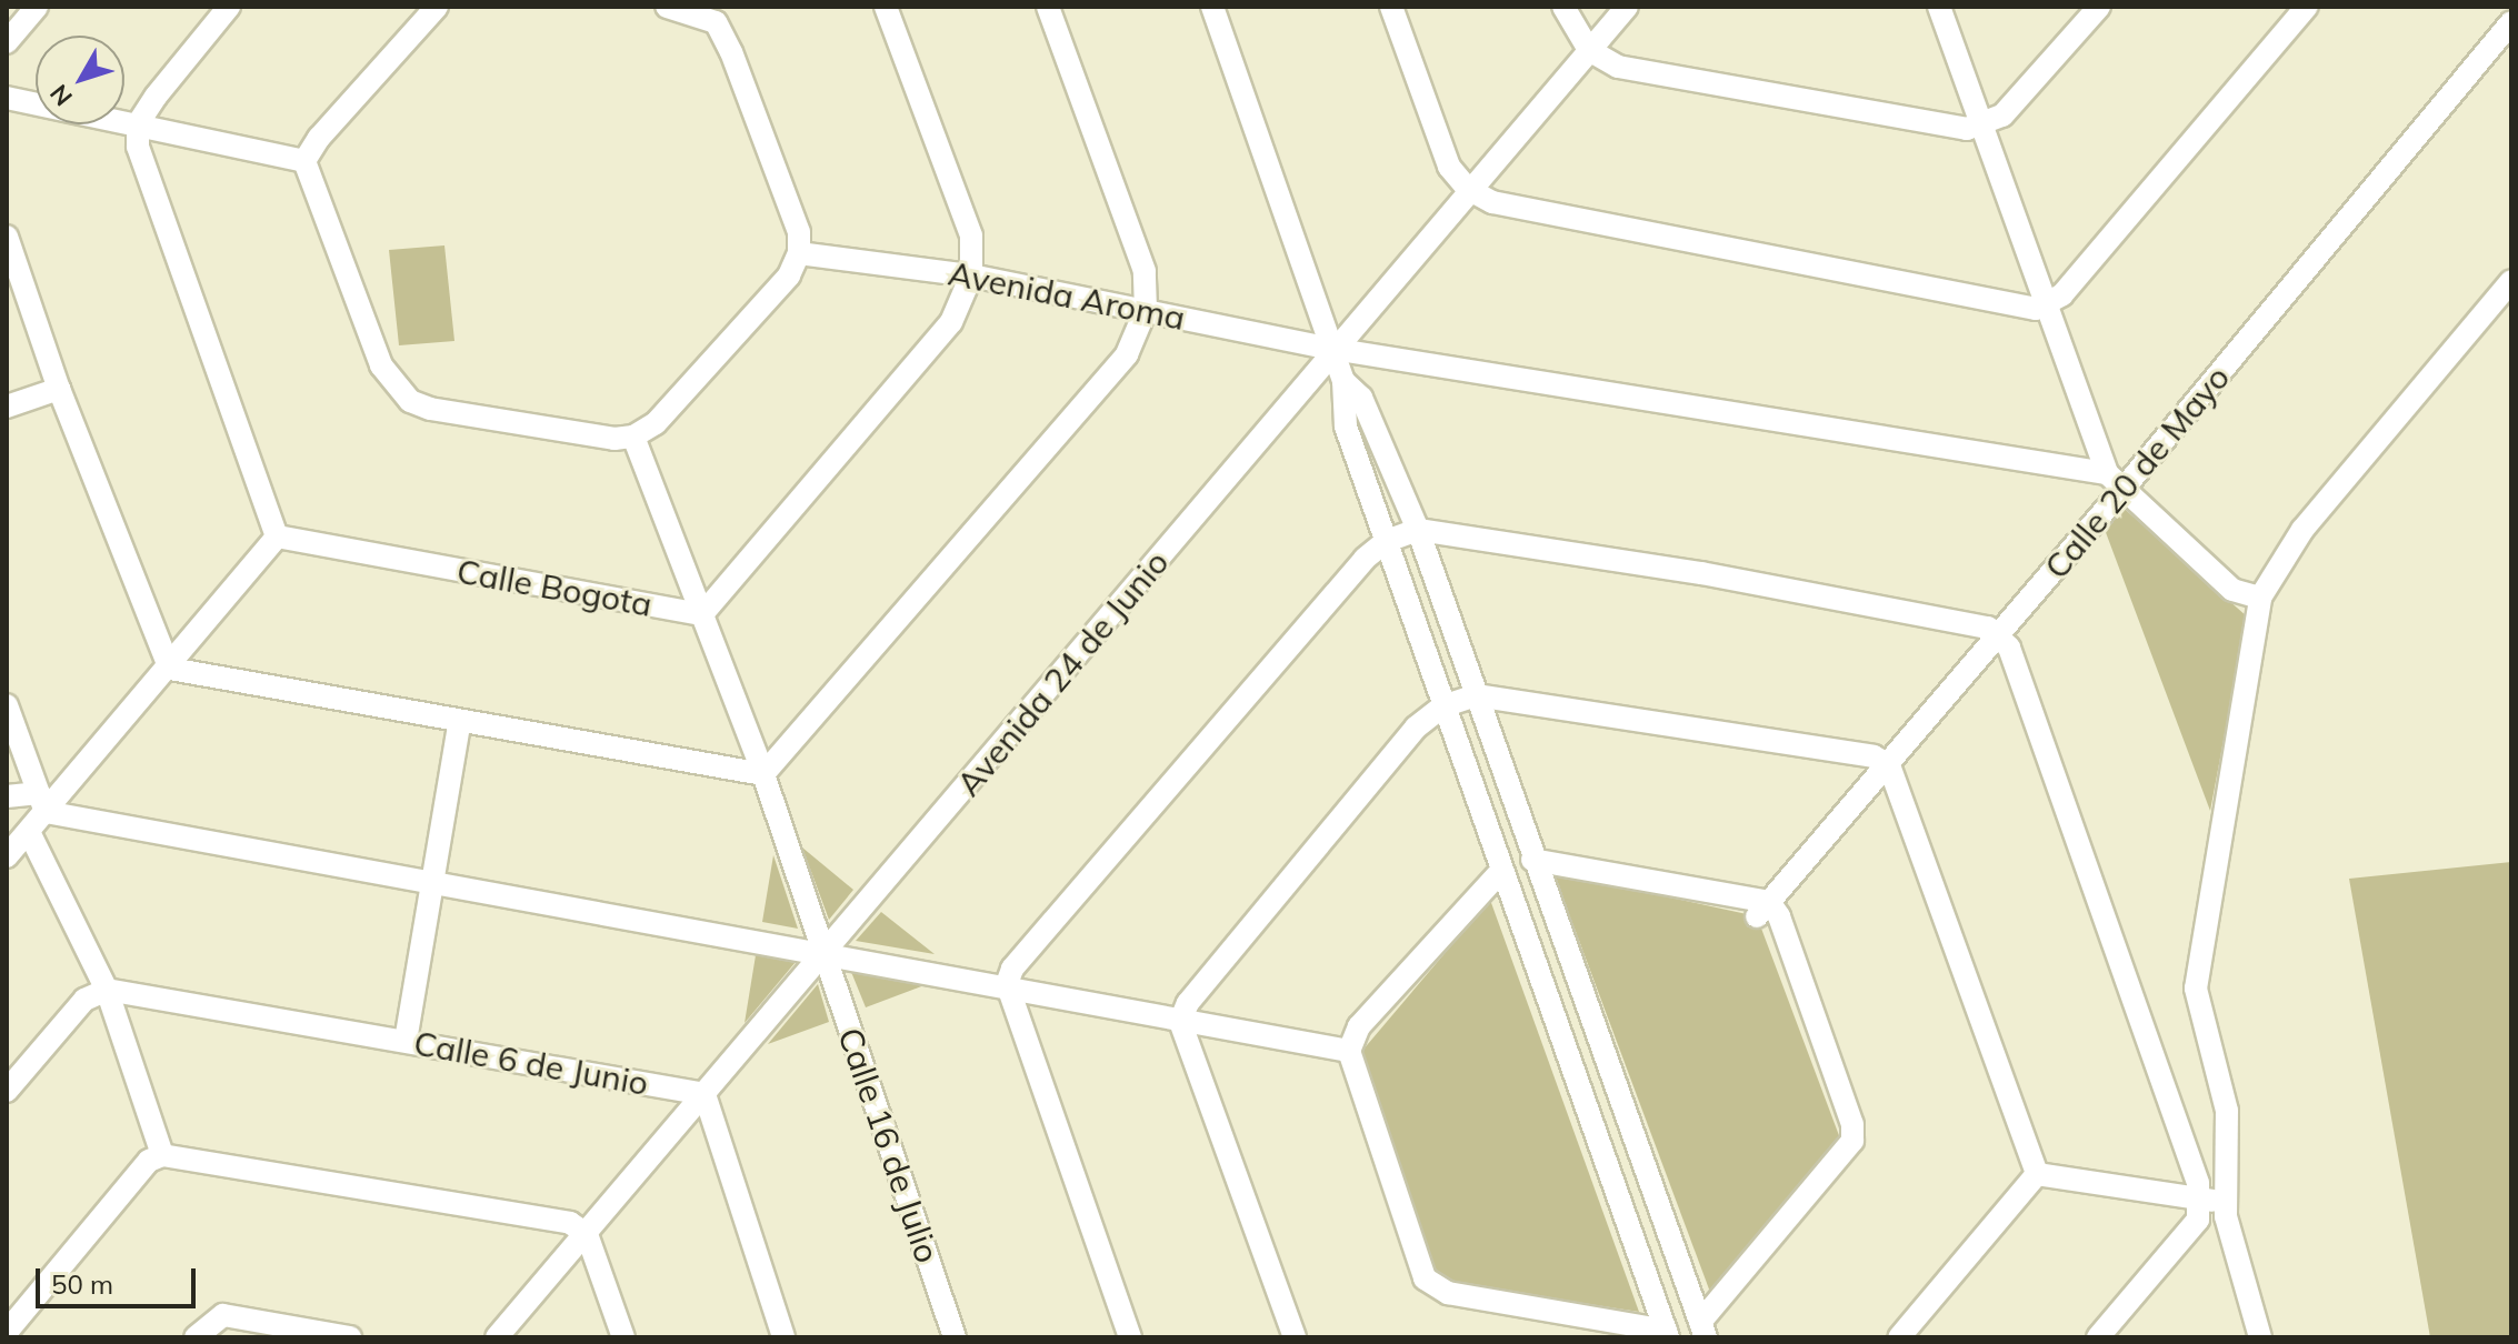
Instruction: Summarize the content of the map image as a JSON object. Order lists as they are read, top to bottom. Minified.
{"streets":{"street":["Avenida Aroma","Calle 20 de Mayo","Calle Bogota","Avenida 24 de Junio","Calle 6 de Junio","Calle 16 de Julio"]},"crossings":[["Avenida Aroma","Calle 20 de Mayo"],["Avenida Aroma","Avenida 24 de Junio"],["Calle Bogota","Calle 16 de Julio"],["Avenida 24 de Junio","Calle 6 de Junio"],["Avenida 24 de Junio","Calle 16 de Julio"]],"scale_bar":"50 m","north":"bottom left"}
